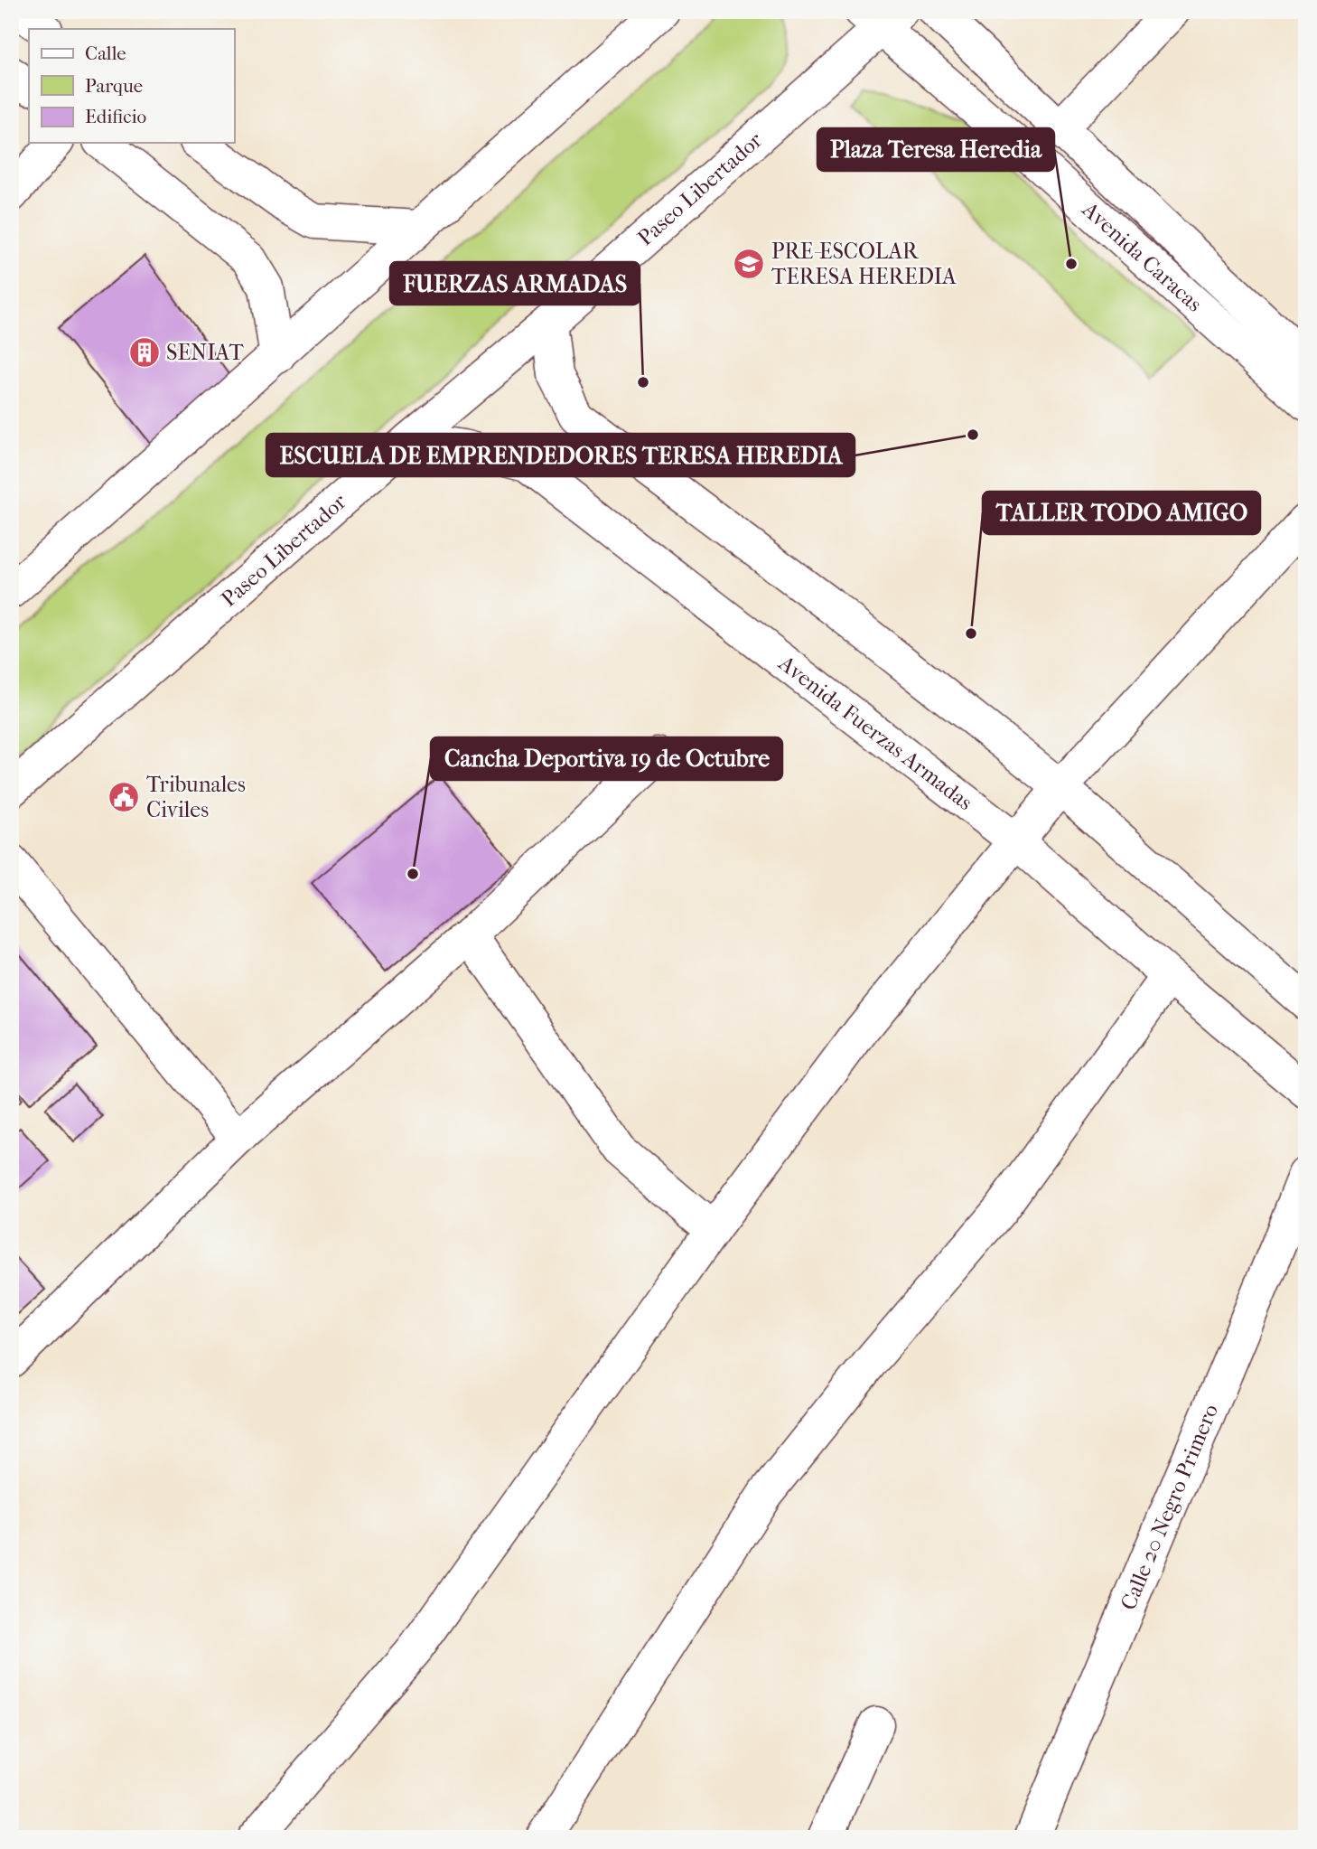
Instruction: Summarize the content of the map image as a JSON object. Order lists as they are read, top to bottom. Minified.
{"streets":{"street":["Paseo Libertador","Avenida Caracas","Avenida Fuerzas Armadas","Calle 20 Negro Primero"]},"crossings":[["Paseo Libertador","Avenida Caracas"],["Paseo Libertador","Avenida Fuerzas Armadas"]],"places":{"school or university":["PRE-ESCOLAR TERESA HEREDIA"],"other":["Plaza Teresa Heredia","FUERZAS ARMADAS","ESCUELA DE EMPRENDEDORES TERESA HEREDIA","TALLER TODO AMIGO","Cancha Deportiva 19 de Octubre"],"building":["SENIAT"],"public building":["Tribunales Civiles"]},"legend":["Calle","Parque","Edificio"]}
